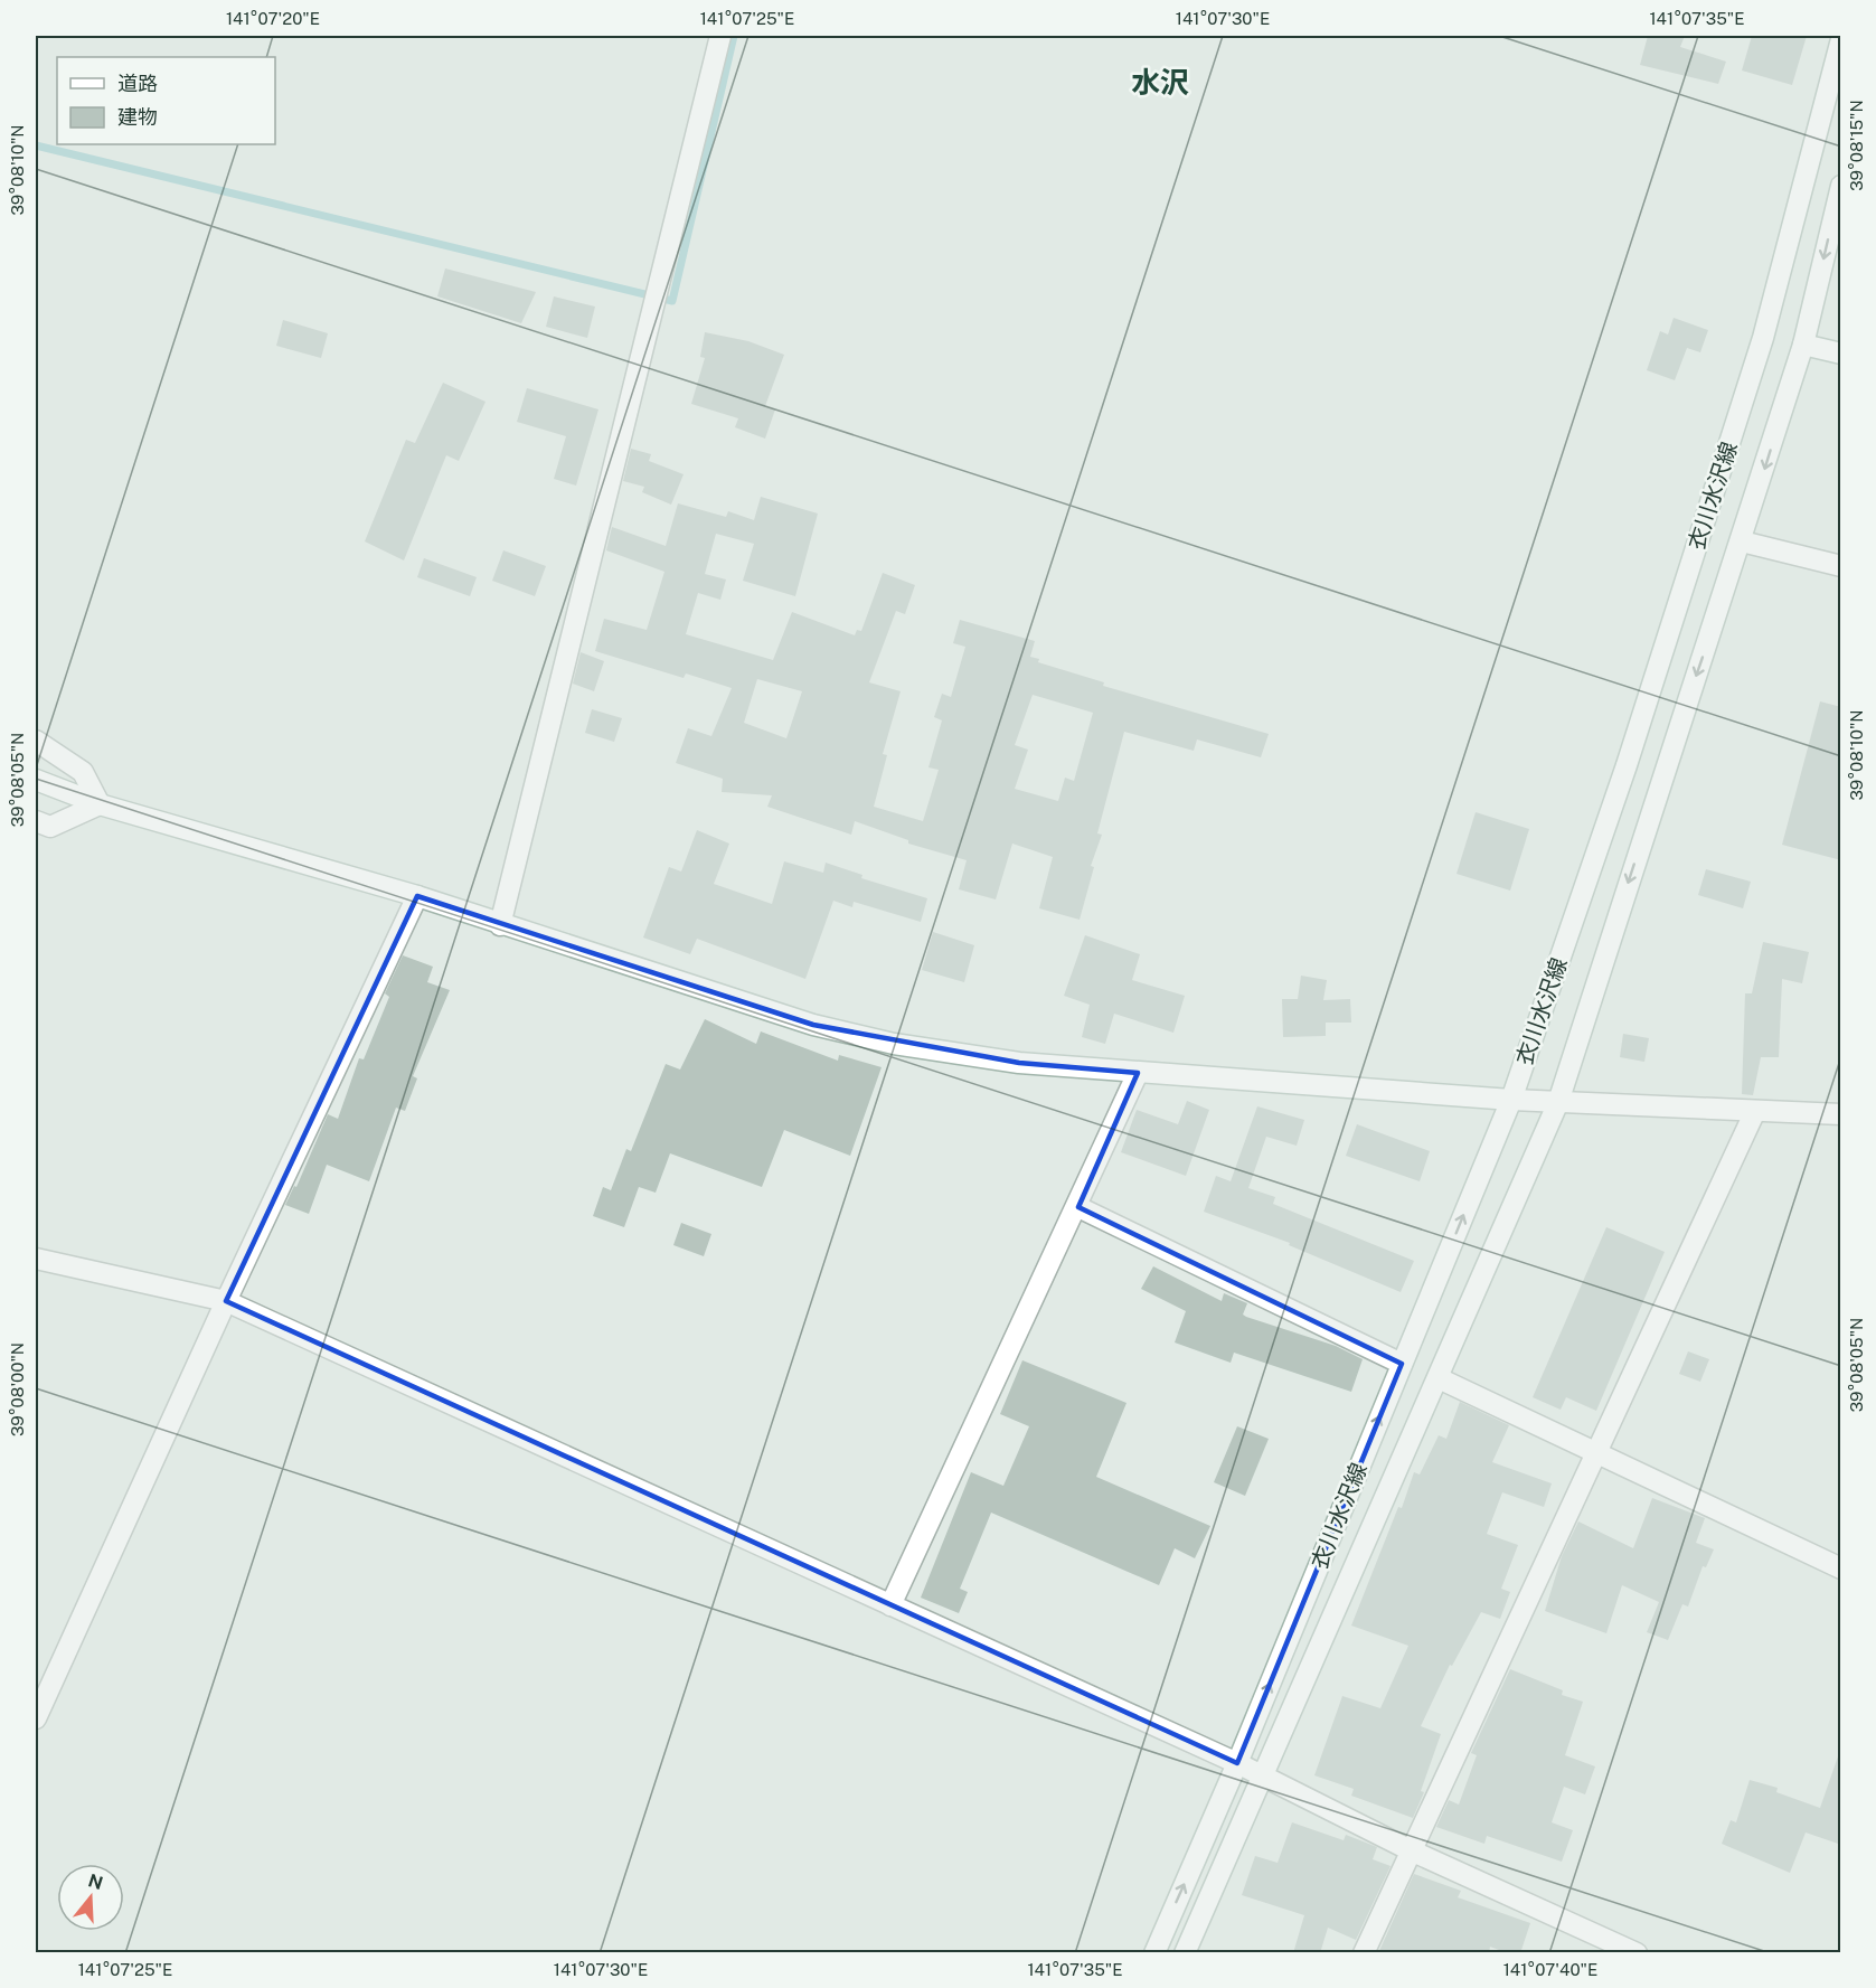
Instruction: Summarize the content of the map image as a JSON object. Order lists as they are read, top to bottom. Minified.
{"streets":{"street":["衣川水沢線"]},"districts":["水沢"],"legend":["道路","建物"],"north":"top","coordinates":["141°07'20\"E","141°07'25\"E","141°07'30\"E","141°07'35\"E","39°08'15\"N","39°08'10\"N","39°08'05\"N","39°08'00\"N","141°07'40\"E"]}
